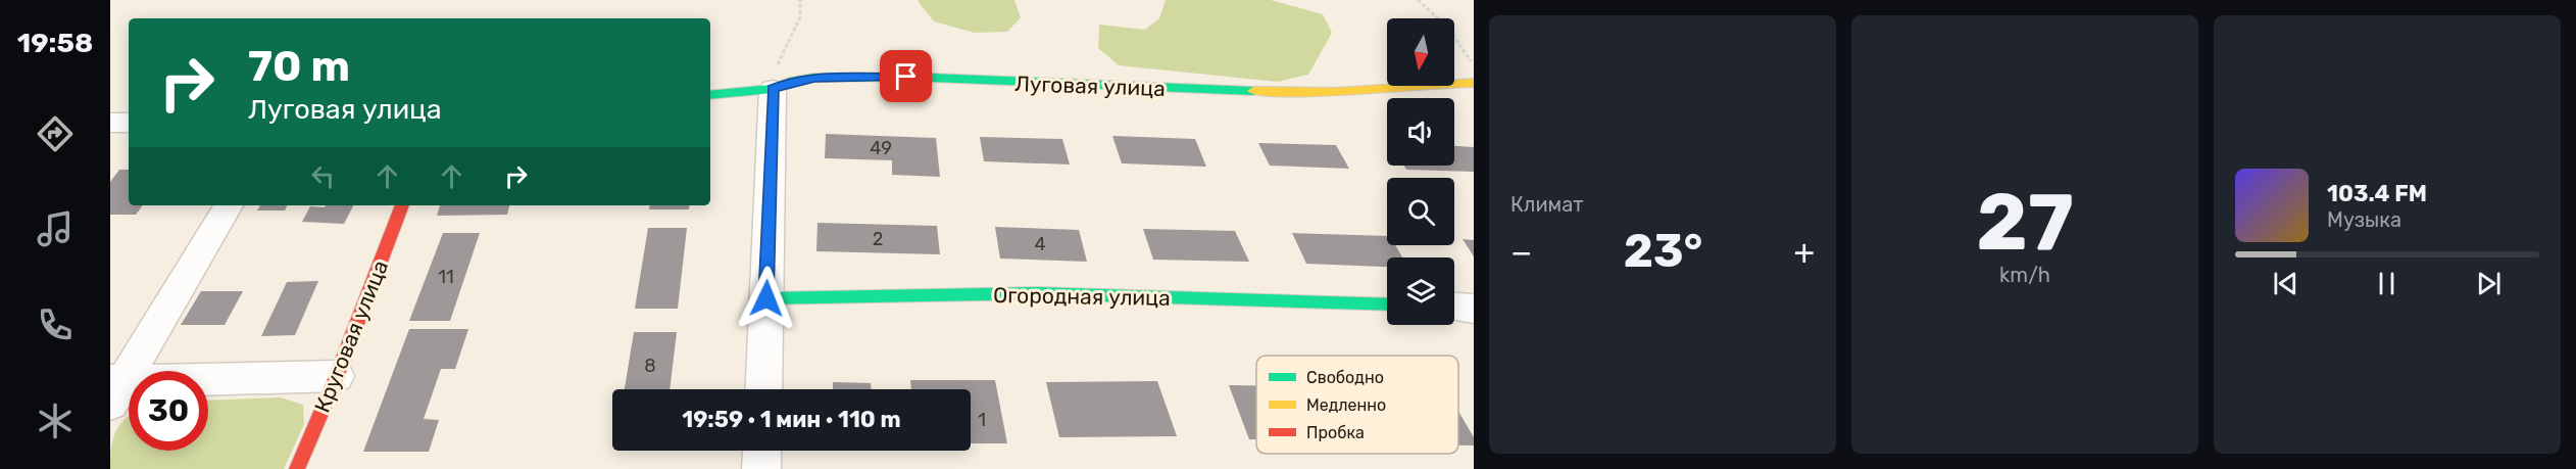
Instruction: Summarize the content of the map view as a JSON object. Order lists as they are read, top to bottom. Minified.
{"streets":{"street":["Луговая улица","Огородная улица","Круговая улица"]},"house_numbers":["49","2","4","11","8","1"],"legend":["Свободно","Медленно","Пробка"],"north":"bottom","page":{"tabs":"19:58","tile":["Климат",["27","km/h"]],"turn":["70 m","Луговая улица"],"song":["103.4 FM","Музыка"],"heat":["−","23°","+"],"limit":"30","trip":"19:59 · 1 мин · 110 m"}}
